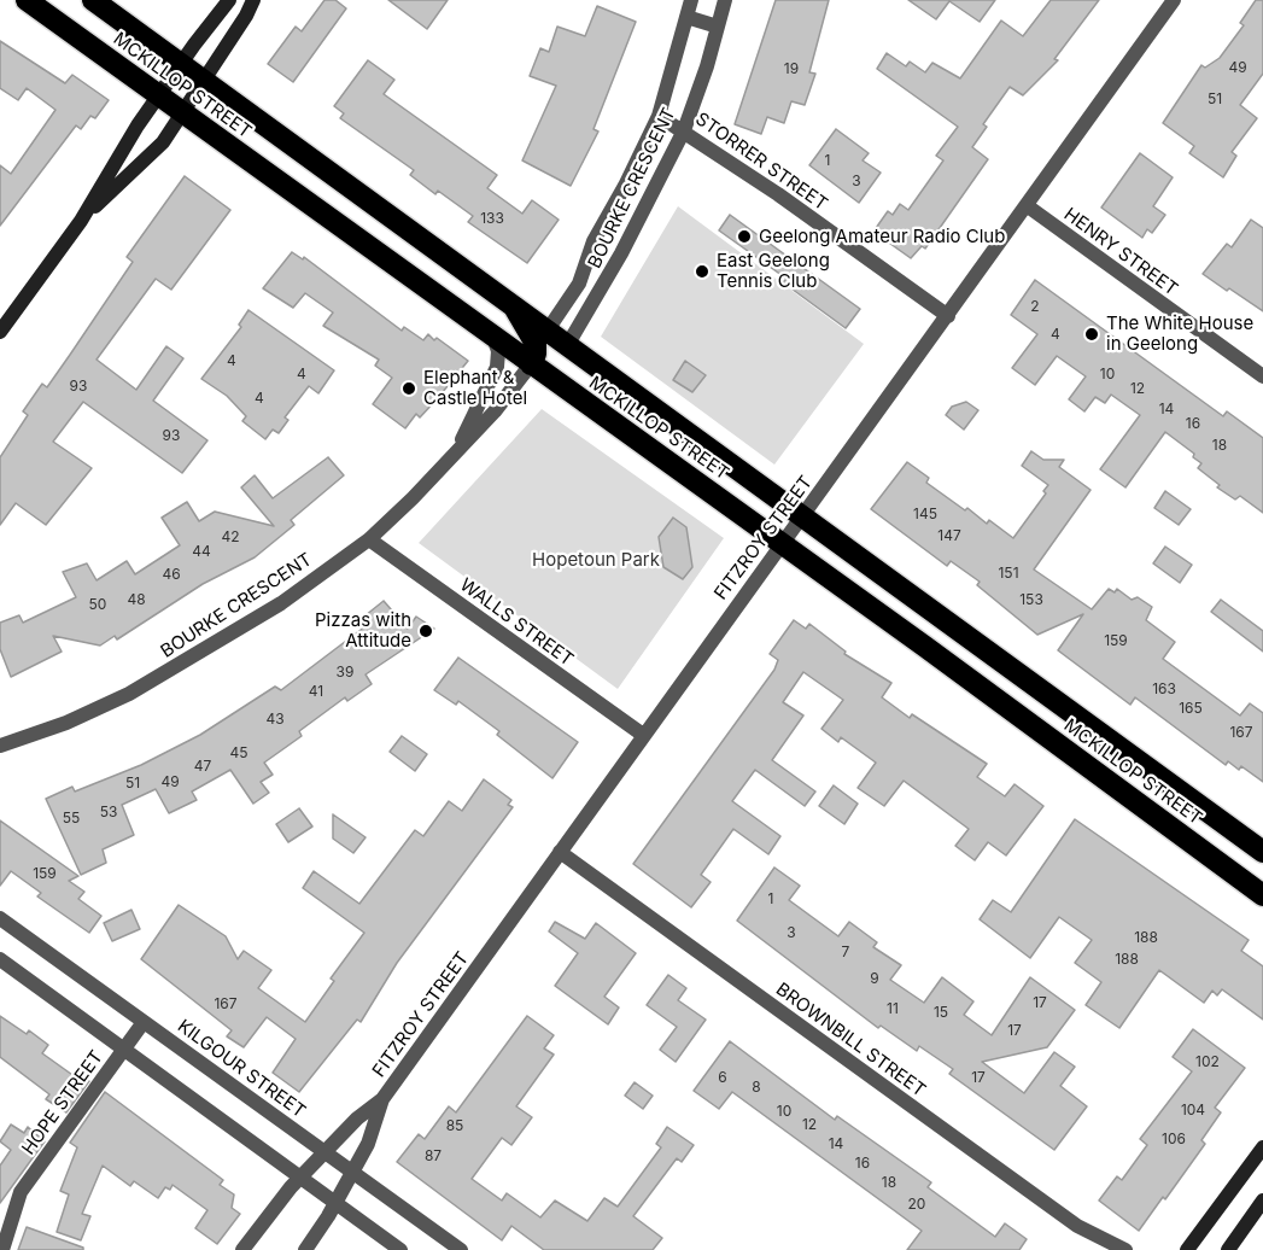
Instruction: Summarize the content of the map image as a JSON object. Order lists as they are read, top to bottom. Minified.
{"streets":{"highway":["MCKILLOP STREET"],"street":["STORRER STREET","BOURKE CRESCENT","HENRY STREET","FITZROY STREET","WALLS STREET","BROWNBILL STREET","KILGOUR STREET","HOPE STREET"]},"crossings":[["MCKILLOP STREET","BOURKE CRESCENT"],["MCKILLOP STREET","FITZROY STREET"],["STORRER STREET","BOURKE CRESCENT"],["STORRER STREET","FITZROY STREET"],["BOURKE CRESCENT","WALLS STREET"],["HENRY STREET","FITZROY STREET"],["FITZROY STREET","WALLS STREET"],["FITZROY STREET","BROWNBILL STREET"],["FITZROY STREET","KILGOUR STREET"],["KILGOUR STREET","HOPE STREET"]],"parks":["Hopetoun Park"],"places":["Geelong Amateur Radio Club","East Geelong Tennis Club","The White House in Geelong","Elephant & Castle Hotel","Pizzas with Attitude"],"house_numbers":["49","19","51","1","3","133","2","4","4","4","10","93","12","4","14","16","93","18","145","147","42","44","151","46","48","153","50","159","39","163","41","165","43","167","45","47","49","51","53","55","159","1","3","188","7","188","9","17","167","11","15","17","102","6","17","8","104","10","12","85","106","14","87","16","18","20"]}
